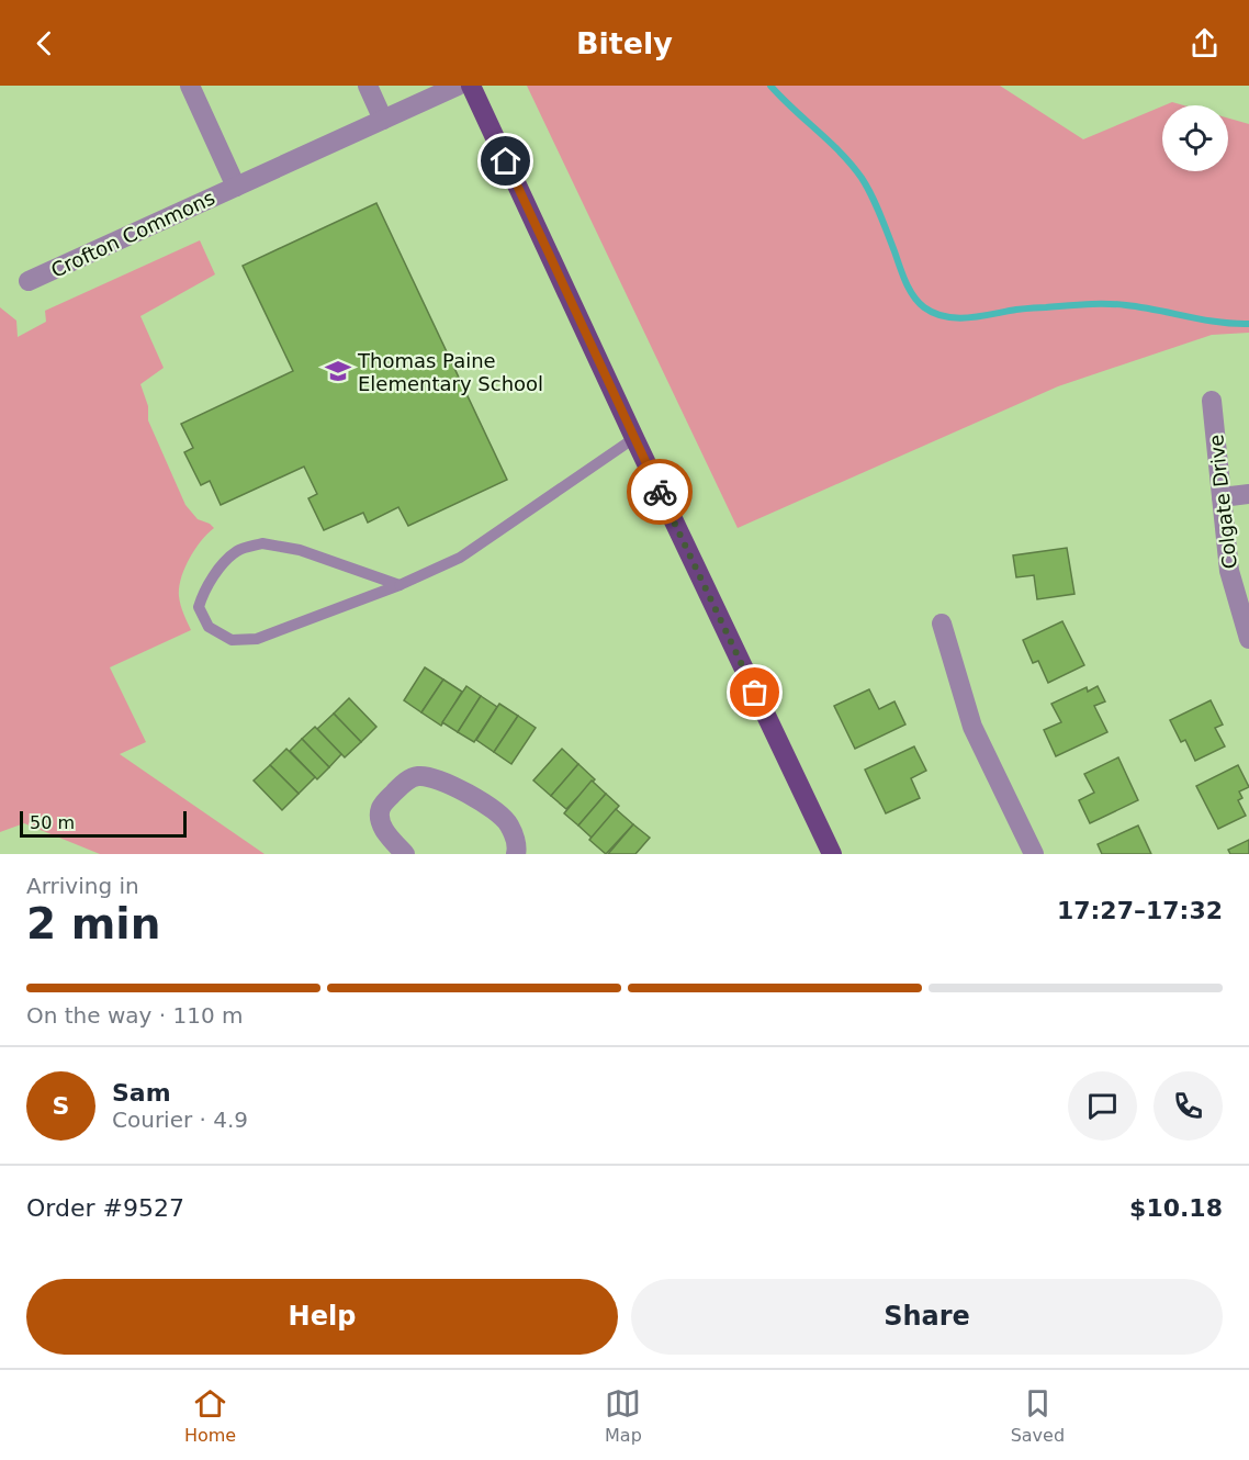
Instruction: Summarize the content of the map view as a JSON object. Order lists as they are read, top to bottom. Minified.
{"streets":{"street":["Crofton Commons","Colgate Drive"]},"places":{"school or university":["Thomas Paine Elementary School"]},"scale_bar":"50 m","page":{"header":"Bitely","scale":"50 m","heading":["2 min","Arriving in","17:27–17:32"],"panel":["Sam","Courier · 4.9","Order #9527","$10.18"],"bar":"On the way · 110 m","round":"S","buttons":["Help","Share"],"tabs":["Home","Map","Saved"]}}
